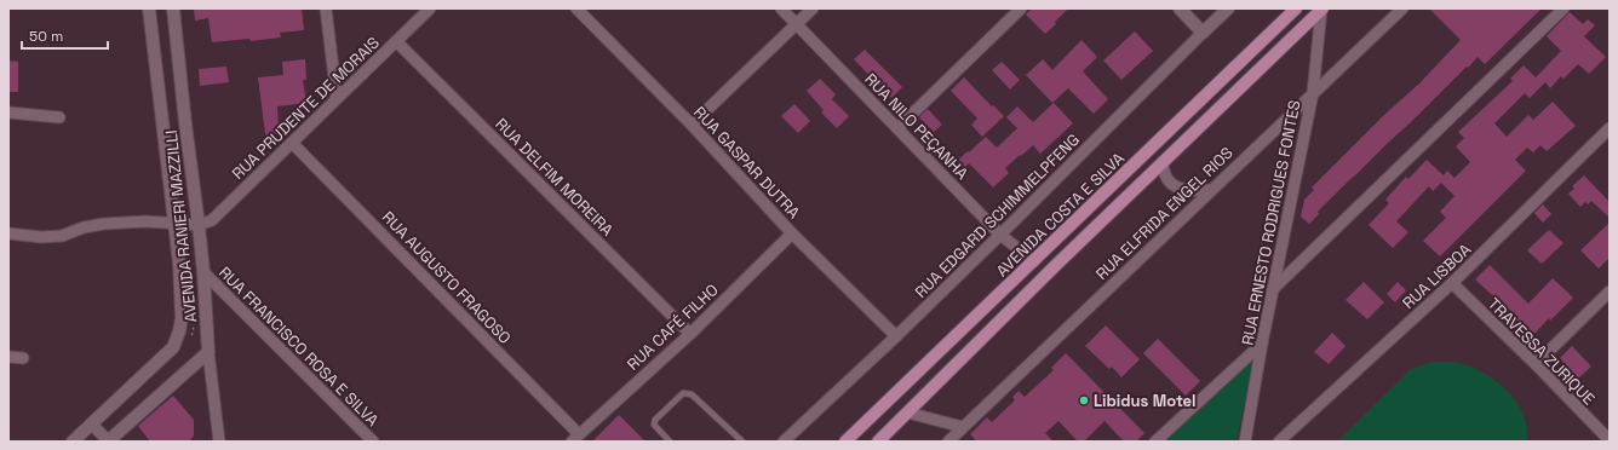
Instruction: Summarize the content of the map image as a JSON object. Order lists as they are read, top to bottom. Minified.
{"streets":{"main road":["AVENIDA COSTA E SILVA"],"street":["RUA PRUDENTE DE MORAIS","RUA NILO PEÇANHA","RUA GASPAR DUTRA","RUA DELFIM MOREIRA","RUA ELFRIDA ENGEL RIOS","RUA EDGARD SCHIMMELPFENG","RUA ERNESTO RODRIGUES FONTES","AVENIDA RANIERI MAZZILLI","RUA LISBOA","RUA AUGUSTO FRAGOSO","RUA CAFÉ FILHO","RUA FRANCISCO ROSA E SILVA","TRAVESSA ZURIQUE"]},"crossings":[["RUA PRUDENTE DE MORAIS","RUA DELFIM MOREIRA"],["RUA PRUDENTE DE MORAIS","AVENIDA RANIERI MAZZILLI"],["RUA PRUDENTE DE MORAIS","RUA AUGUSTO FRAGOSO"],["RUA NILO PEÇANHA","AVENIDA COSTA E SILVA"],["RUA NILO PEÇANHA","RUA EDGARD SCHIMMELPFENG"],["RUA GASPAR DUTRA","RUA EDGARD SCHIMMELPFENG"],["RUA GASPAR DUTRA","RUA CAFÉ FILHO"],["RUA DELFIM MOREIRA","RUA CAFÉ FILHO"],["RUA ELFRIDA ENGEL RIOS","RUA ERNESTO RODRIGUES FONTES"],["AVENIDA RANIERI MAZZILLI","RUA FRANCISCO ROSA E SILVA"],["RUA LISBOA","TRAVESSA ZURIQUE"],["RUA AUGUSTO FRAGOSO","RUA CAFÉ FILHO"]],"places":["Libidus Motel"],"scale_bar":"50 m"}
